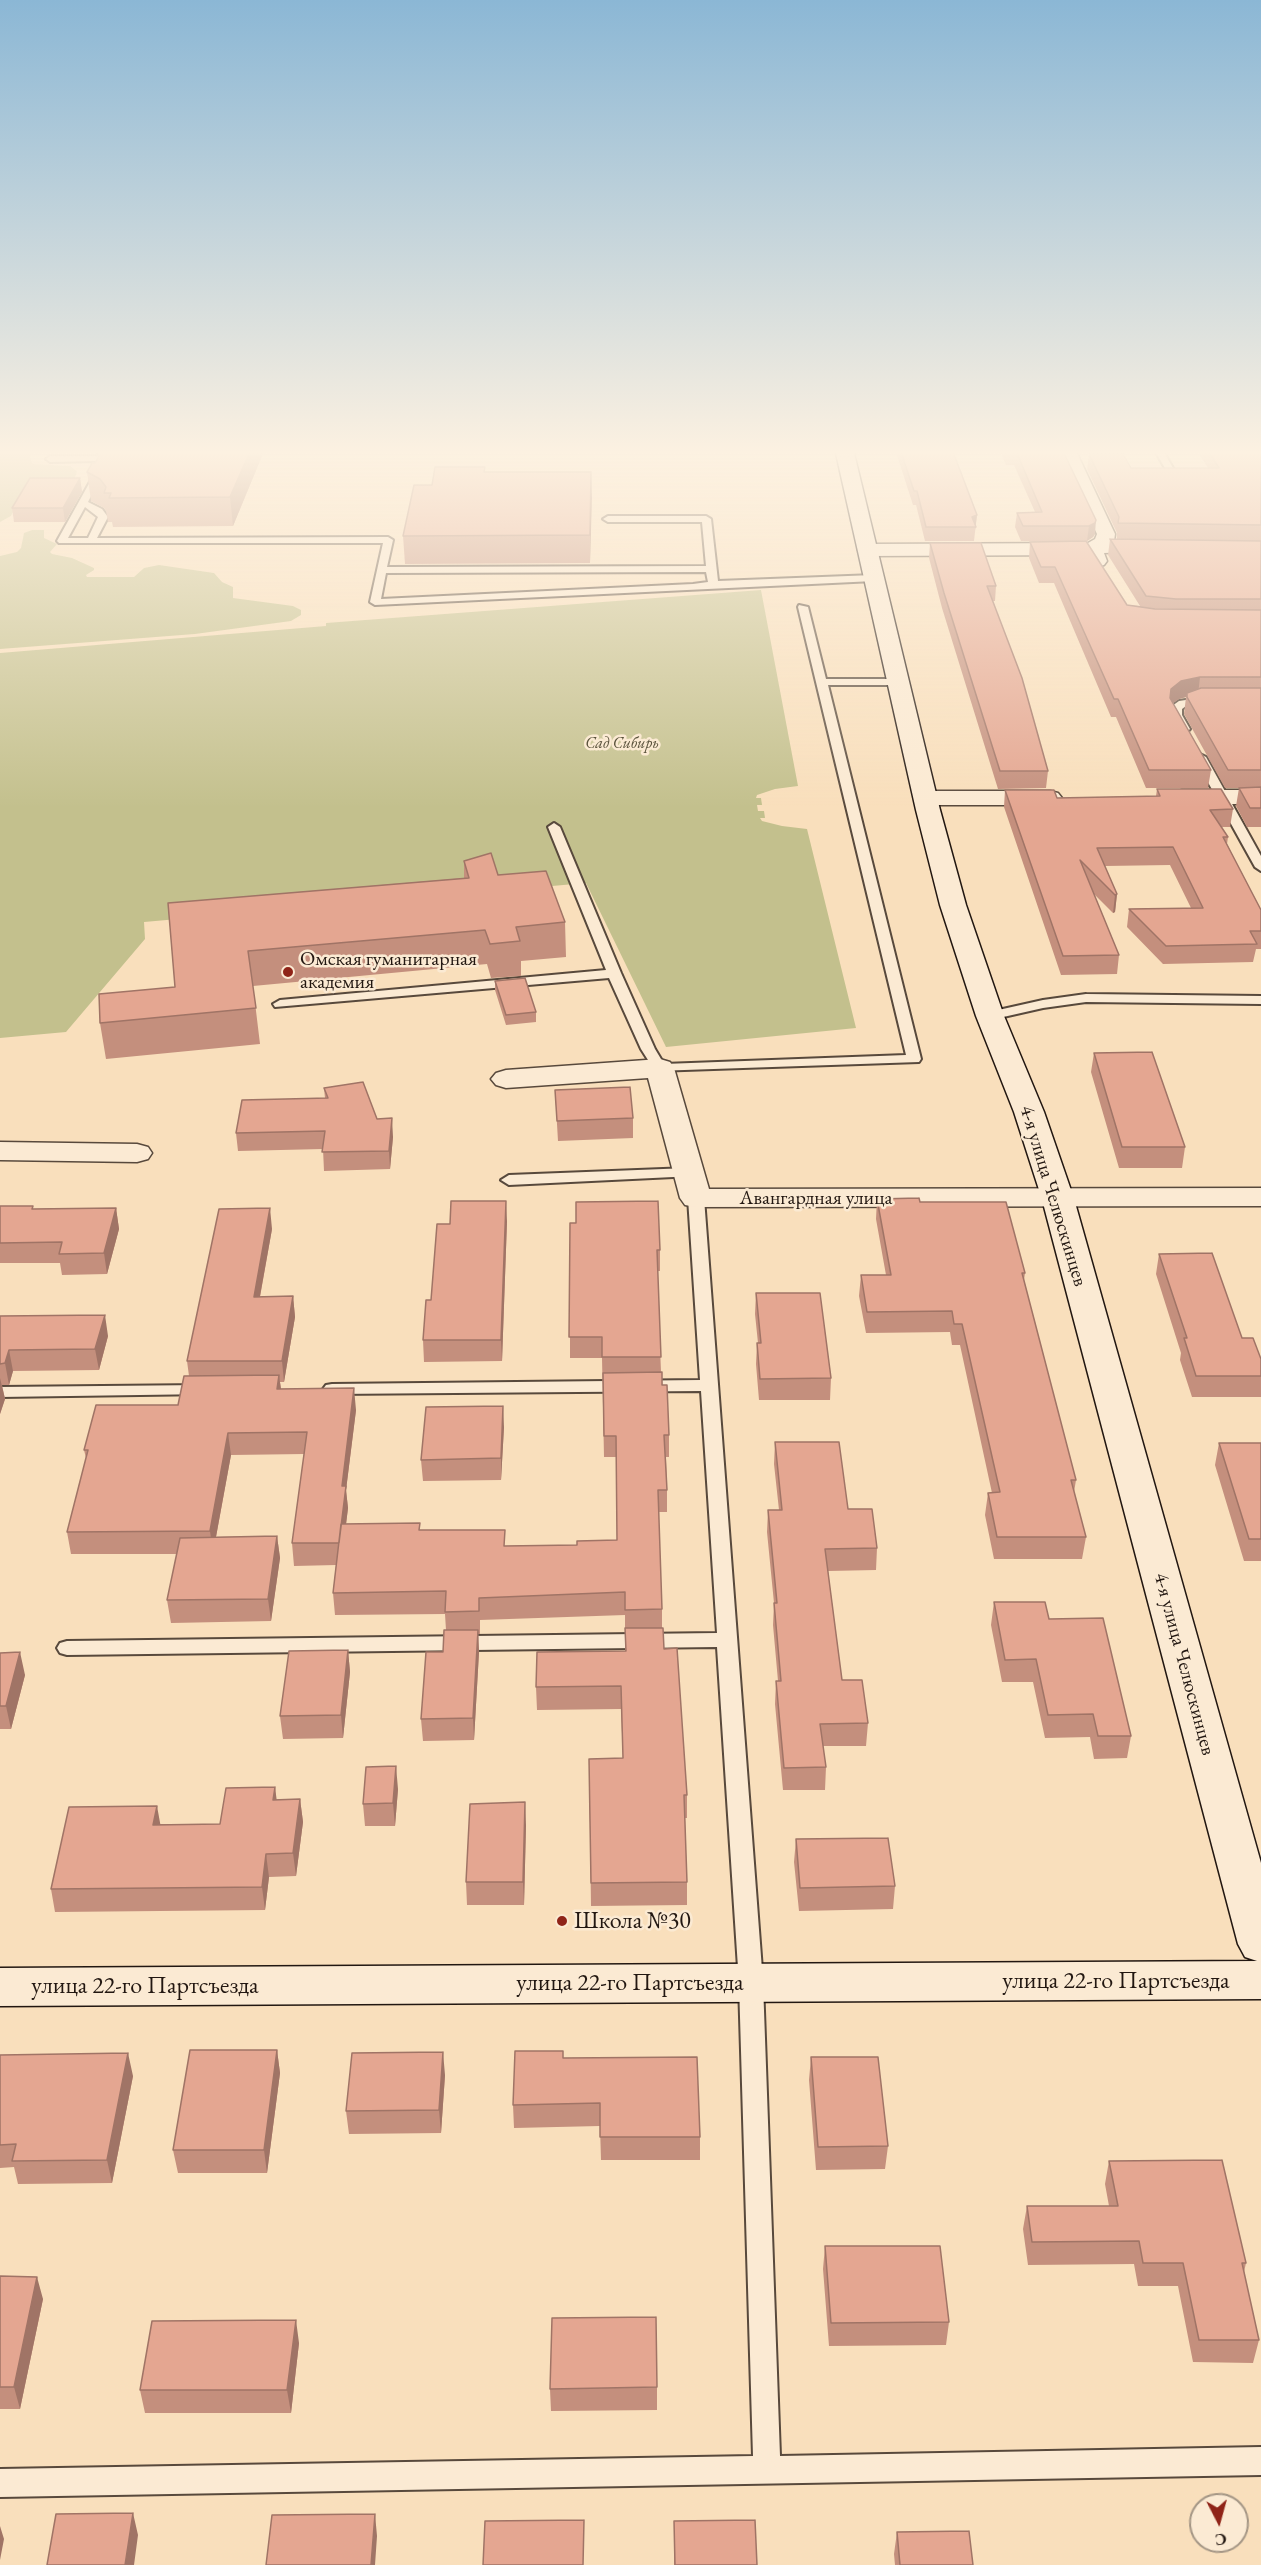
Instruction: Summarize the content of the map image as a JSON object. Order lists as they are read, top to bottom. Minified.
{"streets":{"main road":["4-я улица Челюскинцев","Авангардная улица","улица 22-го Партсъезда"]},"crossings":[["4-я улица Челюскинцев","Авангардная улица"]],"parks":["Сад Сибирь"],"places":["Омская гуманитарная академия","Школа №30"],"north":"bottom"}
